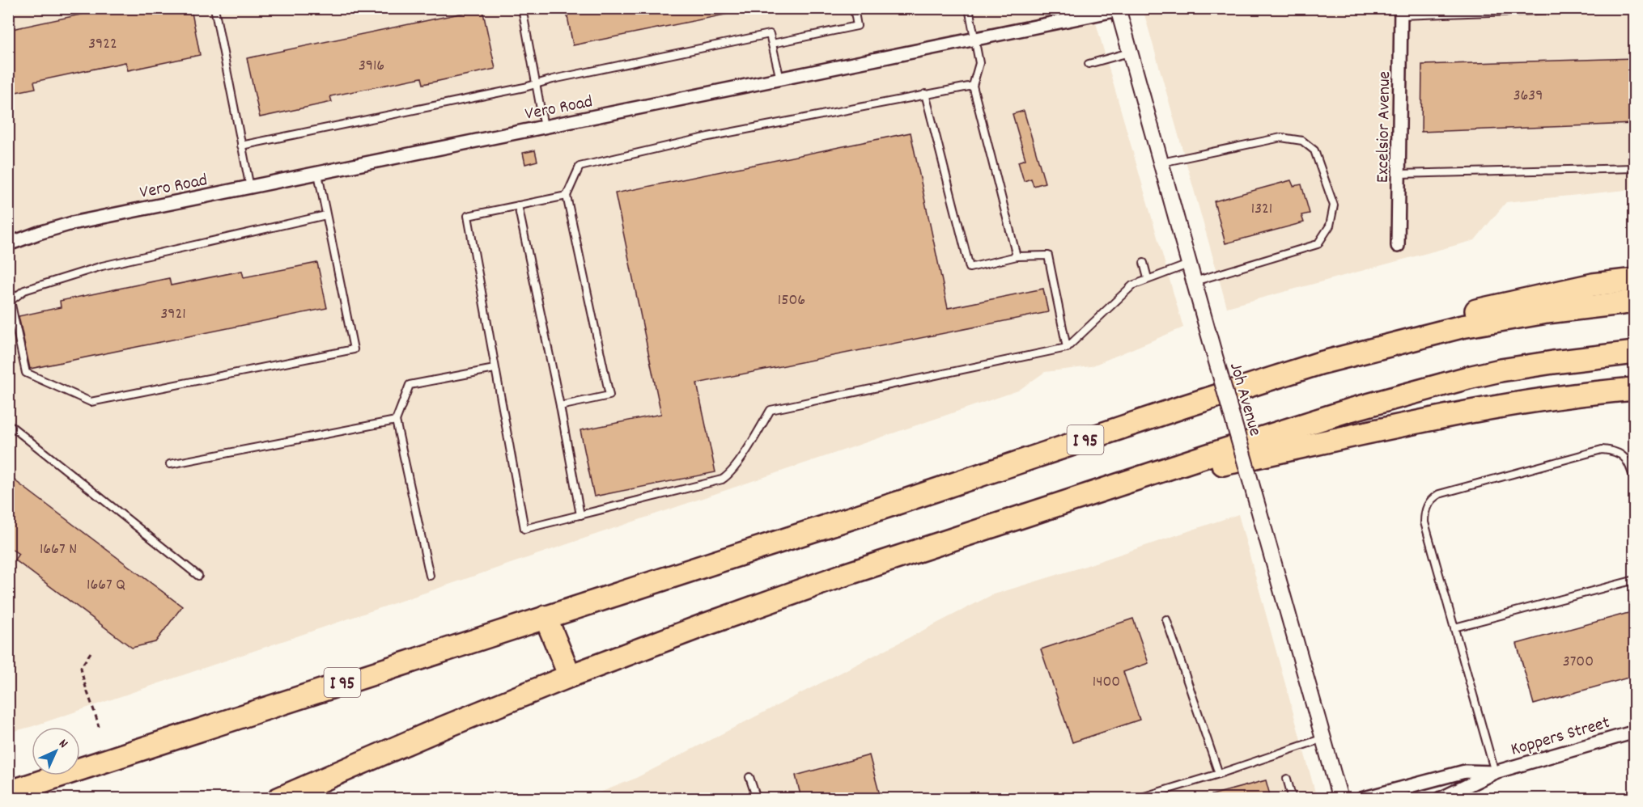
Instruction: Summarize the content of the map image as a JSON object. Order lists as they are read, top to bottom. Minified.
{"streets":{"highway":["I 95"],"street":["Vero Road","Excelsior Avenue","Joh Avenue","Koppers Street"]},"crossings":[["Vero Road","Joh Avenue"]],"house_numbers":["3922","3916","3639","1321","1506","3921","1667 N","1667 Q","3700","1400"],"north":"top right"}
